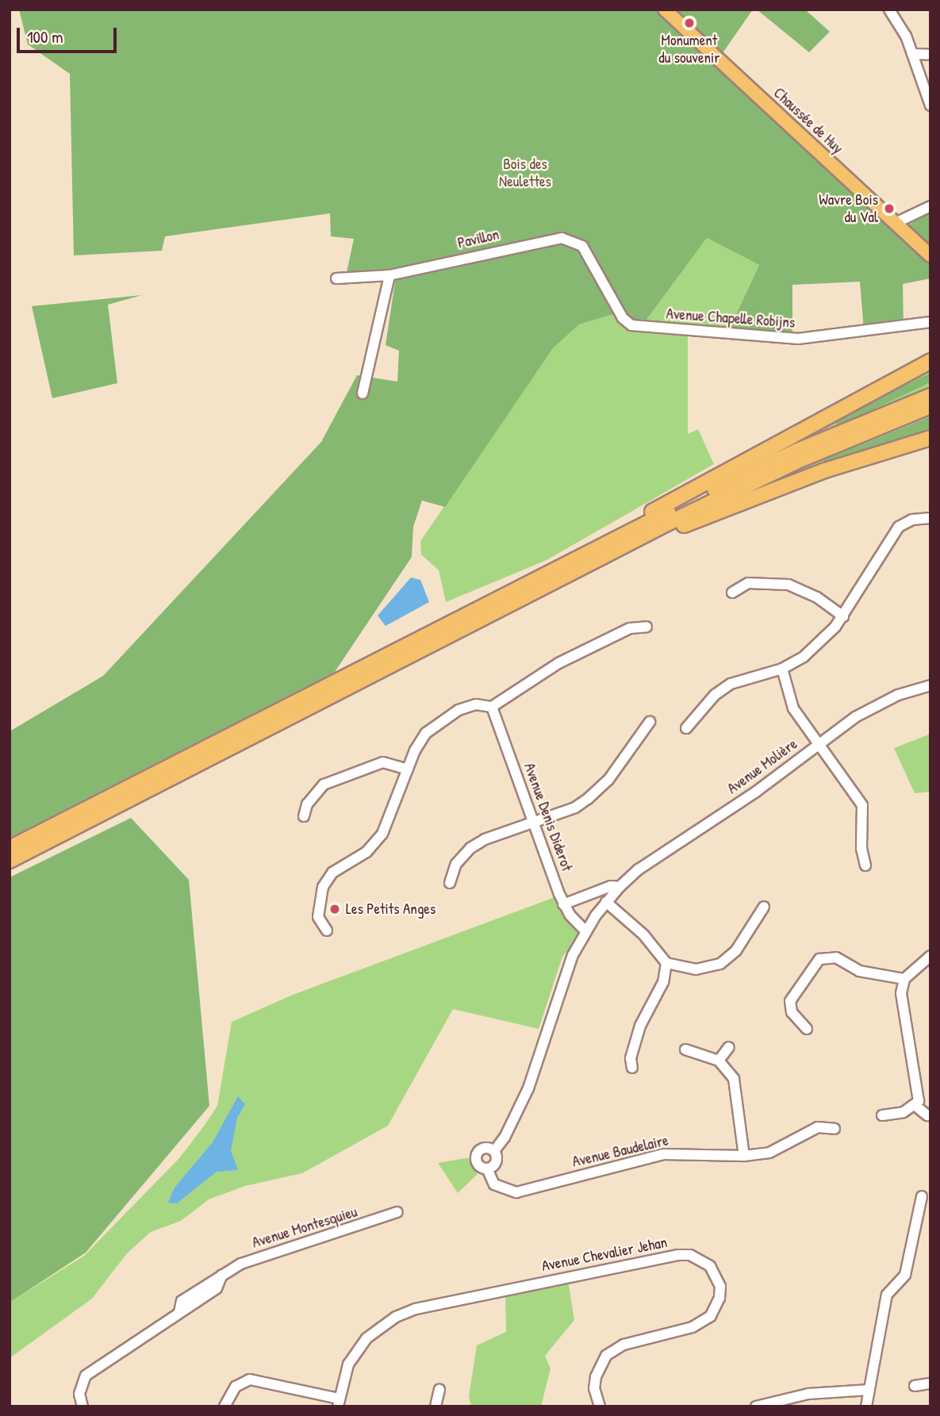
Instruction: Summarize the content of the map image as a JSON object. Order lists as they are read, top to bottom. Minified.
{"streets":{"main road":["Chaussée de Huy"],"street":["Pavillon","Avenue Chapelle Robijns","Avenue Molière","Avenue Denis Diderot","Avenue Baudelaire","Avenue Montesquieu","Avenue Chevalier Jehan"]},"crossings":[["Pavillon","Avenue Chapelle Robijns"],["Avenue Molière","Avenue Denis Diderot"],["Avenue Molière","Avenue Baudelaire"]],"parks":["Bois des Neulettes"],"places":["Monument du souvenir","Wavre Bois du Val","Les Petits Anges"],"scale_bar":"100 m"}
